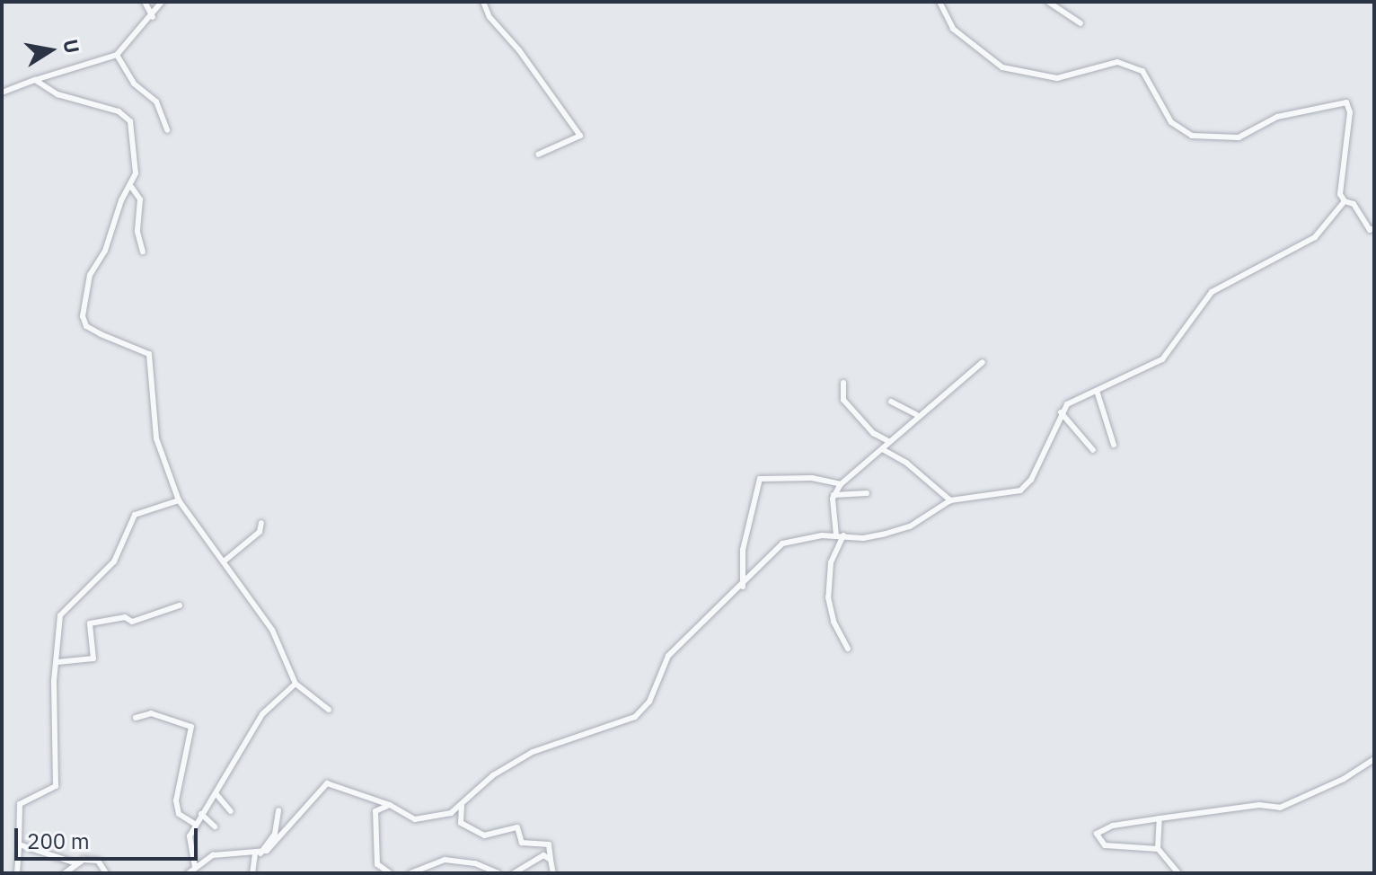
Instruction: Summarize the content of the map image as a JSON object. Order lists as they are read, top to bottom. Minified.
{"scale_bar":"200 m","north":"right"}
